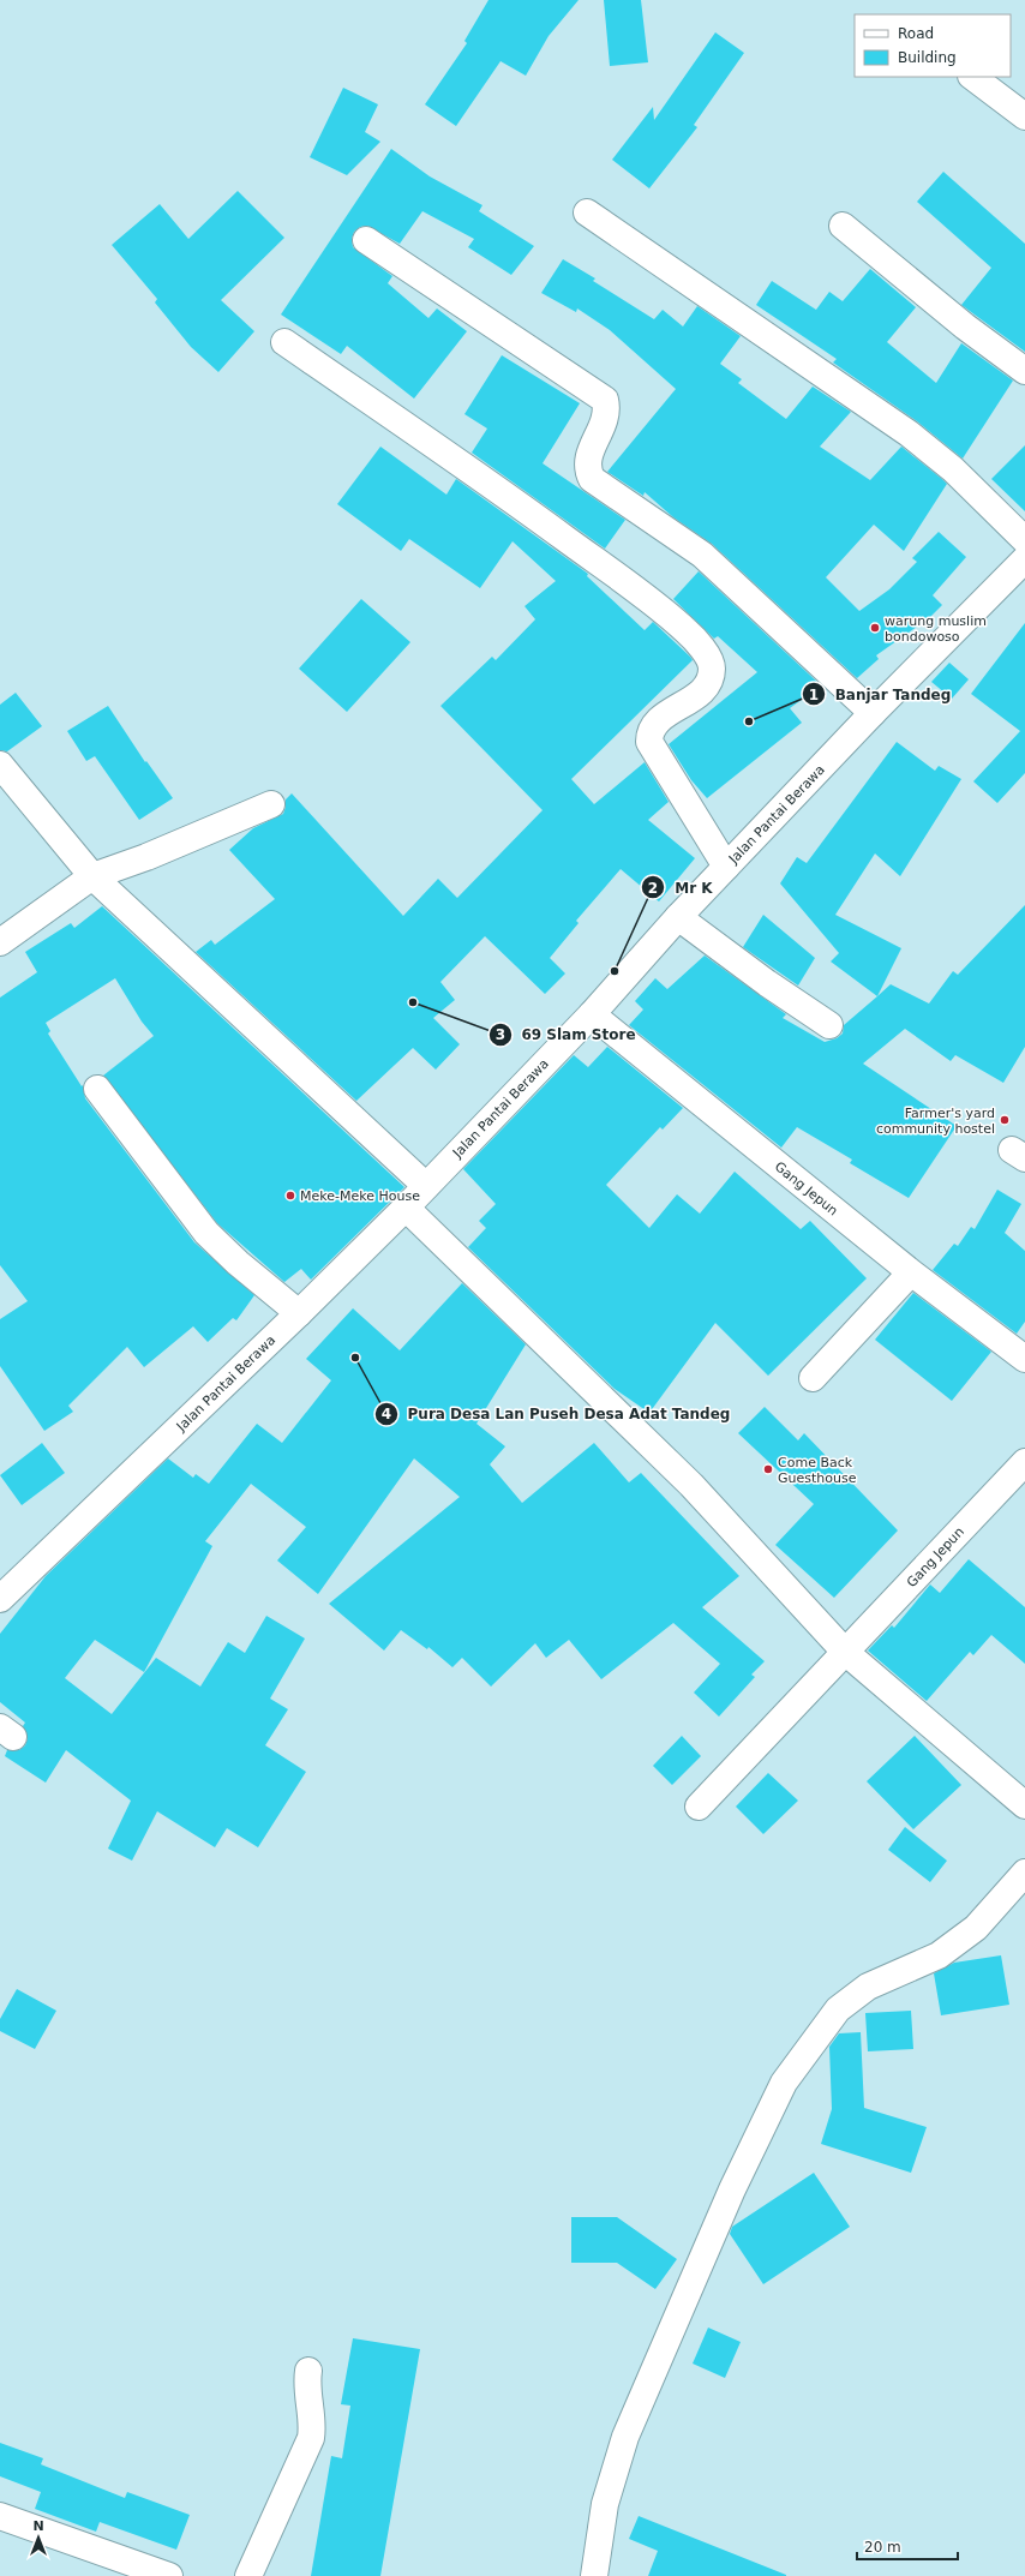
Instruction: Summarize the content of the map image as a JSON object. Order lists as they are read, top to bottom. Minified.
{"streets":{"street":["Jalan Pantai Berawa","Gang Jepun"]},"crossings":[["Jalan Pantai Berawa","Gang Jepun"]],"places":["warung muslim bondowoso","Banjar Tandeg","Mr K","69 Slam Store","Farmer's yard community hostel","Meke-Meke House","Pura Desa Lan Puseh Desa Adat Tandeg","Come Back Guesthouse"],"legend":["Road","Building"],"scale_bar":"20 m","north":"top"}
